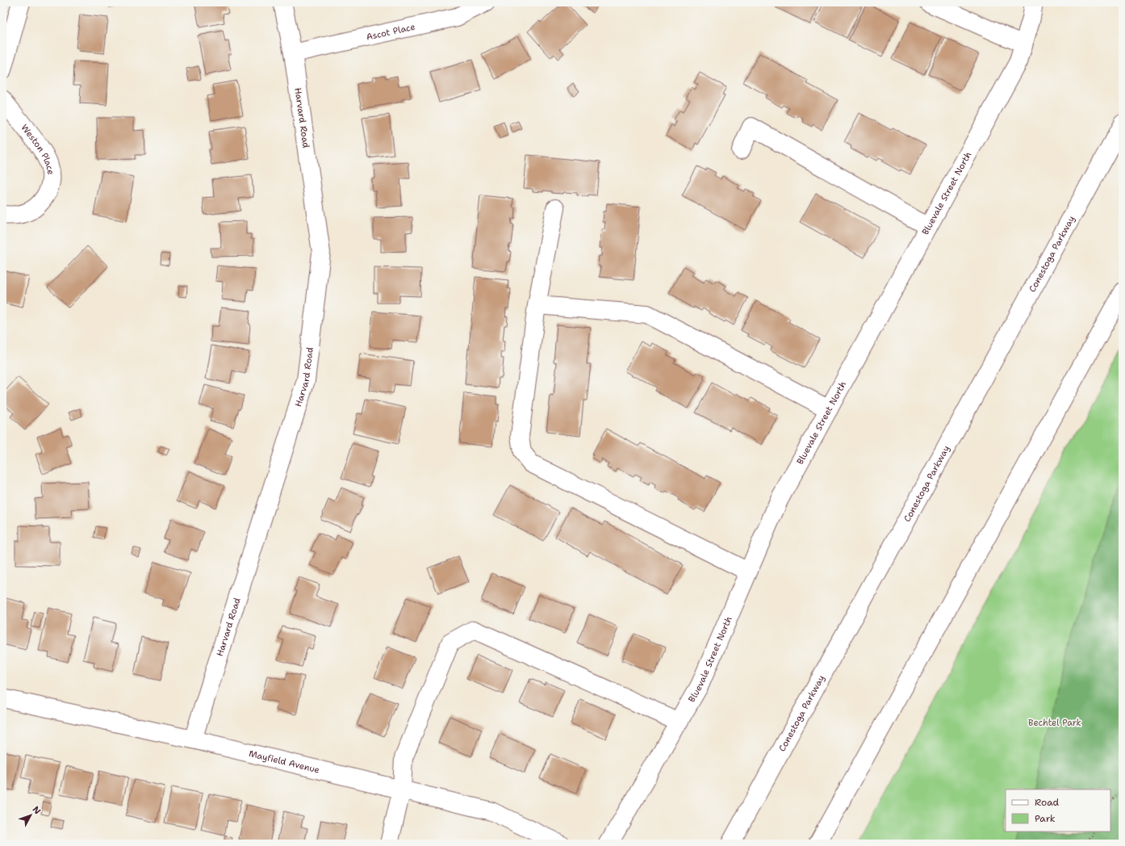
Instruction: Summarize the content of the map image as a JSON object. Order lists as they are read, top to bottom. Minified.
{"streets":{"main road":["Ascot Place","Harvard Road","Weston Place","Bluevale Street North","Conestoga Parkway","Mayfield Avenue"]},"crossings":[["Ascot Place","Harvard Road"],["Harvard Road","Mayfield Avenue"]],"parks":["Bechtel Park"],"legend":["Road","Park"],"north":"top right"}
